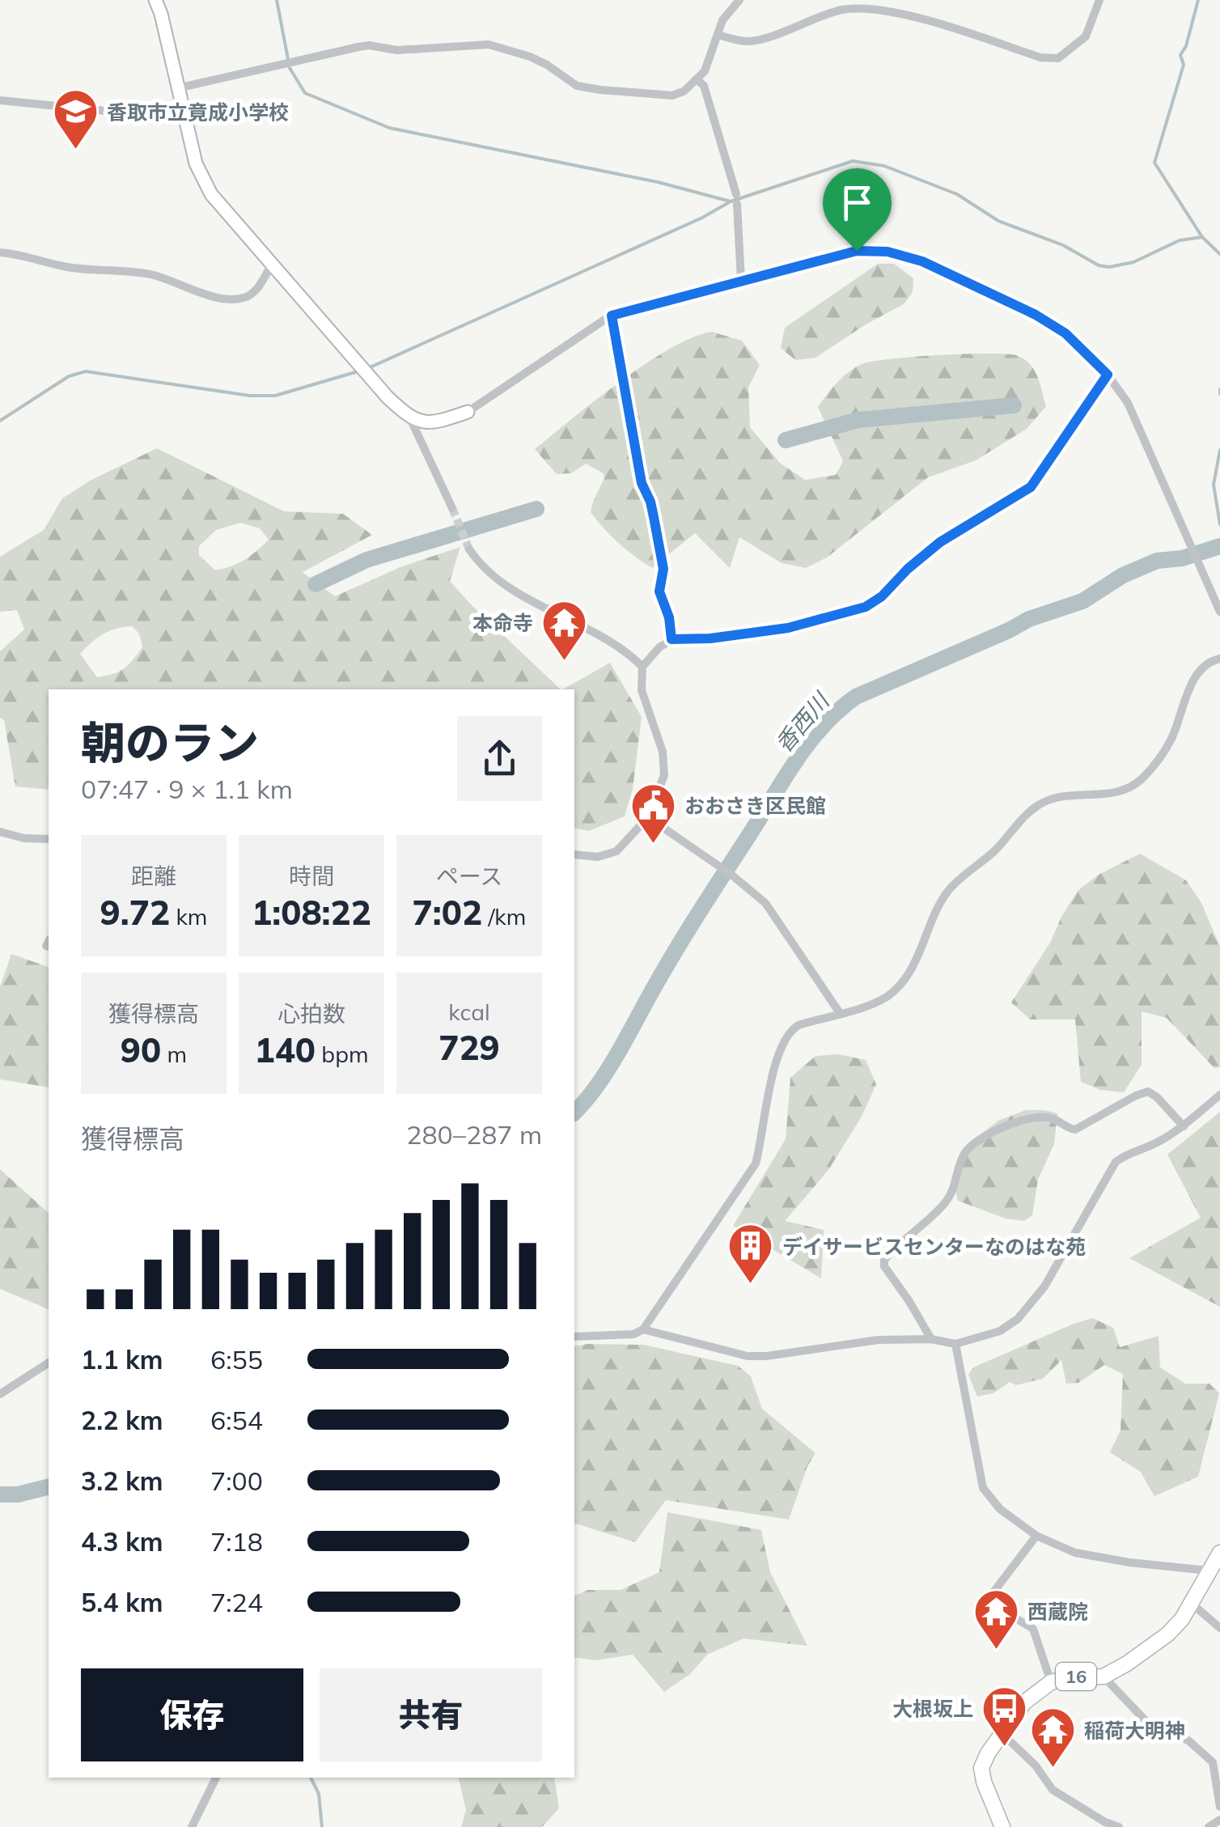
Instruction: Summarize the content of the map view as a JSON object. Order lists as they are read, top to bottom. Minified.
{"streets":{"main road":["16"]},"water":["香西川"],"places":{"school or university":["香取市立竟成小学校"],"temple":["本命寺","西蔵院","稲荷大明神"],"public building":["おおさき区民館"],"building":["デイサービスセンターなのはな苑"],"bus stop":["大根坂上"]},"page":{"heading":["朝のラン","07:47 · 9 × 1.1 km"],"stats":[["距離","9.72 km"],["時間","1:08:22"],["ペース","7:02 /km"],["獲得標高","90 m"],["心拍数","140 bpm"],["kcal","729"]],"chart":["獲得標高","280–287 m"],"list":[{"name":"1.1 km","note":"6:55"},{"name":"2.2 km","note":"6:54"},{"name":"3.2 km","note":"7:00"},{"name":"4.3 km","note":"7:18"},{"name":"5.4 km","note":"7:24"}],"buttons":["保存","共有"]}}
